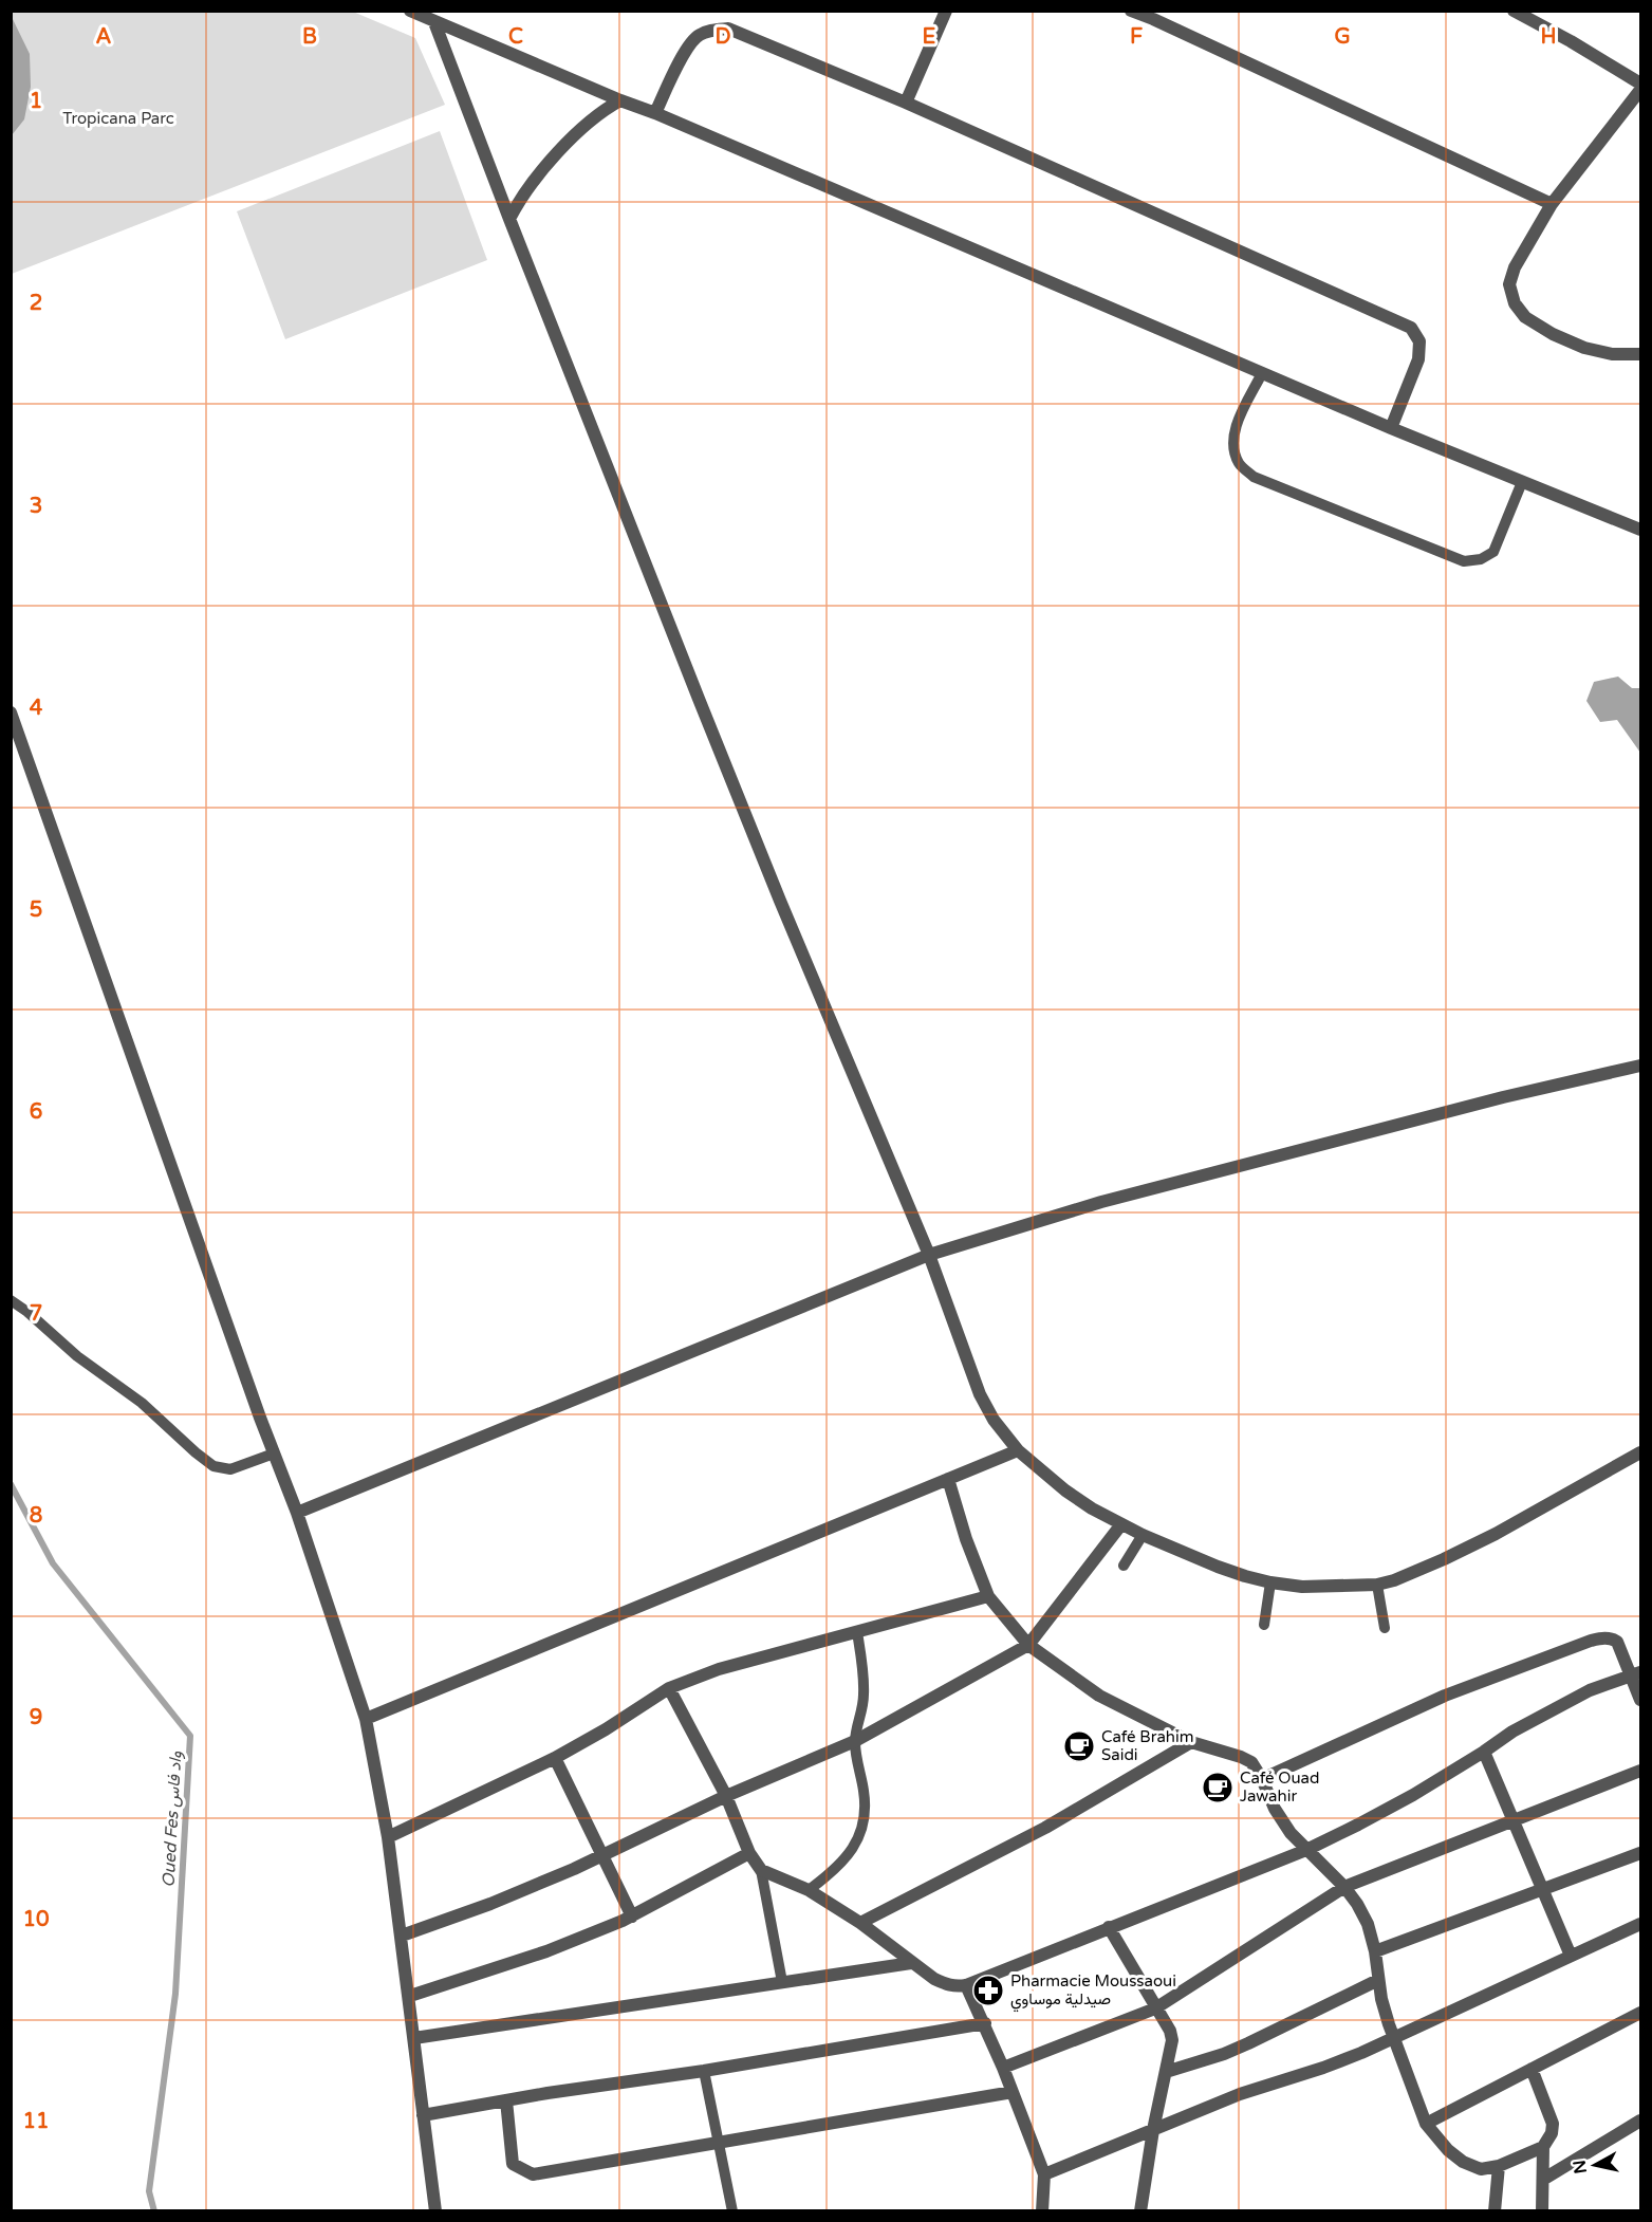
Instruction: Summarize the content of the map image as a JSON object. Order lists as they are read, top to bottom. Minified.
{"water":["Oued Fes واد فاس"],"parks":["Tropicana Parc"],"places":{"cafe":["Café Brahim Saidi","Café Ouad Jawahir"],"pharmacy":["Pharmacie Moussaoui صيدلية موساوي"]},"north":"left","grid":{"columns":["A","B","C","D","E","F","G","H"],"rows":["1","2","3","4","5","6","7","8","9","10","11"]}}
